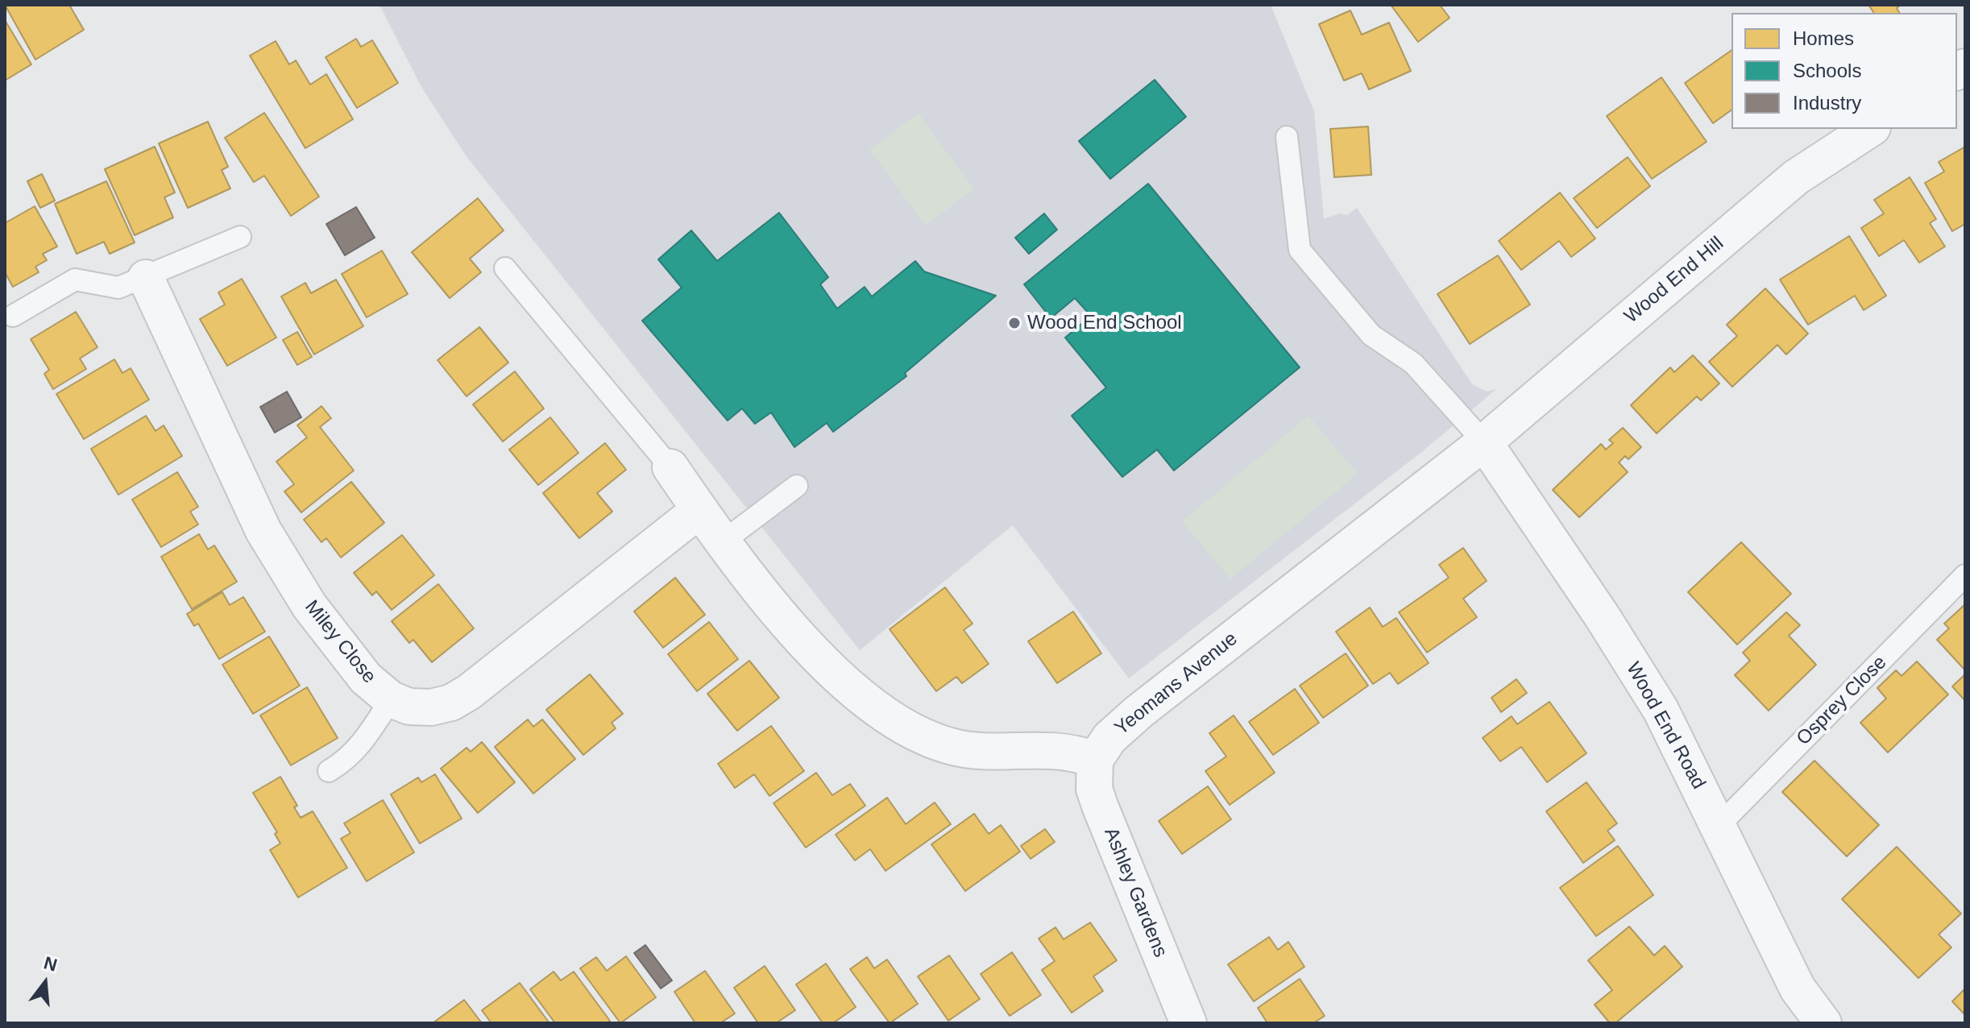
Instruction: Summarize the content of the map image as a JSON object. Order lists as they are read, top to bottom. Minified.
{"streets":{"street":["Wood End Hill","Miley Close","Yeomans Avenue","Wood End Road","Ashley Gardens"],"lane":["Osprey Close"]},"crossings":[["Wood End Hill","Yeomans Avenue"],["Wood End Hill","Wood End Road"],["Yeomans Avenue","Wood End Road"],["Yeomans Avenue","Ashley Gardens"],["Osprey Close","Wood End Road"]],"places":["Wood End School"],"legend":["Homes","Schools","Industry"],"north":"top"}
